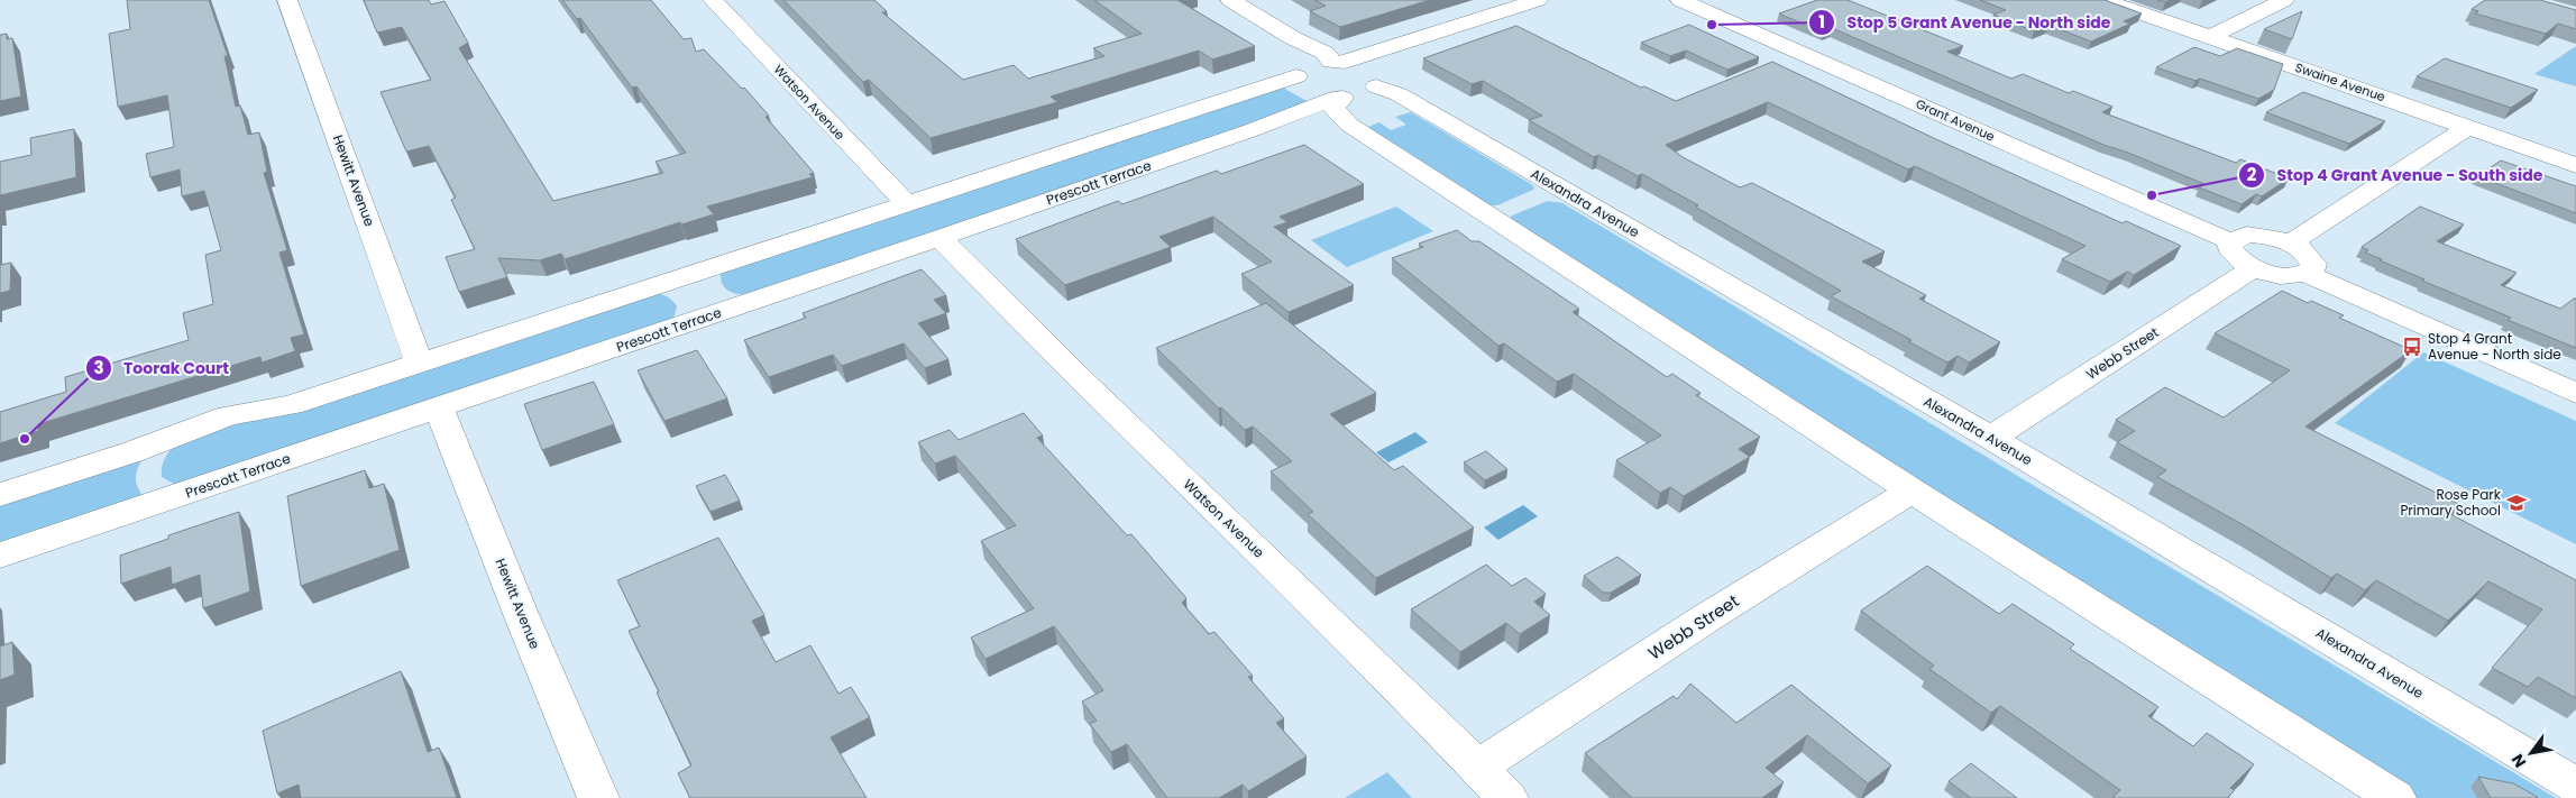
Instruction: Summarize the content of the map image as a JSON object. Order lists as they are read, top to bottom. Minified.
{"streets":{"street":["Swaine Avenue","Watson Avenue","Grant Avenue","Hewitt Avenue","Prescott Terrace","Alexandra Avenue","Webb Street"]},"crossings":[["Watson Avenue","Prescott Terrace"],["Watson Avenue","Webb Street"],["Hewitt Avenue","Prescott Terrace"],["Alexandra Avenue","Webb Street"]],"places":{"other":["Stop 5 Grant Avenue - North side","Stop 4 Grant Avenue - South side","Toorak Court"],"bus stop":["Stop 4 Grant Avenue - North side"],"school or university":["Rose Park Primary School"]},"north":"bottom left"}
